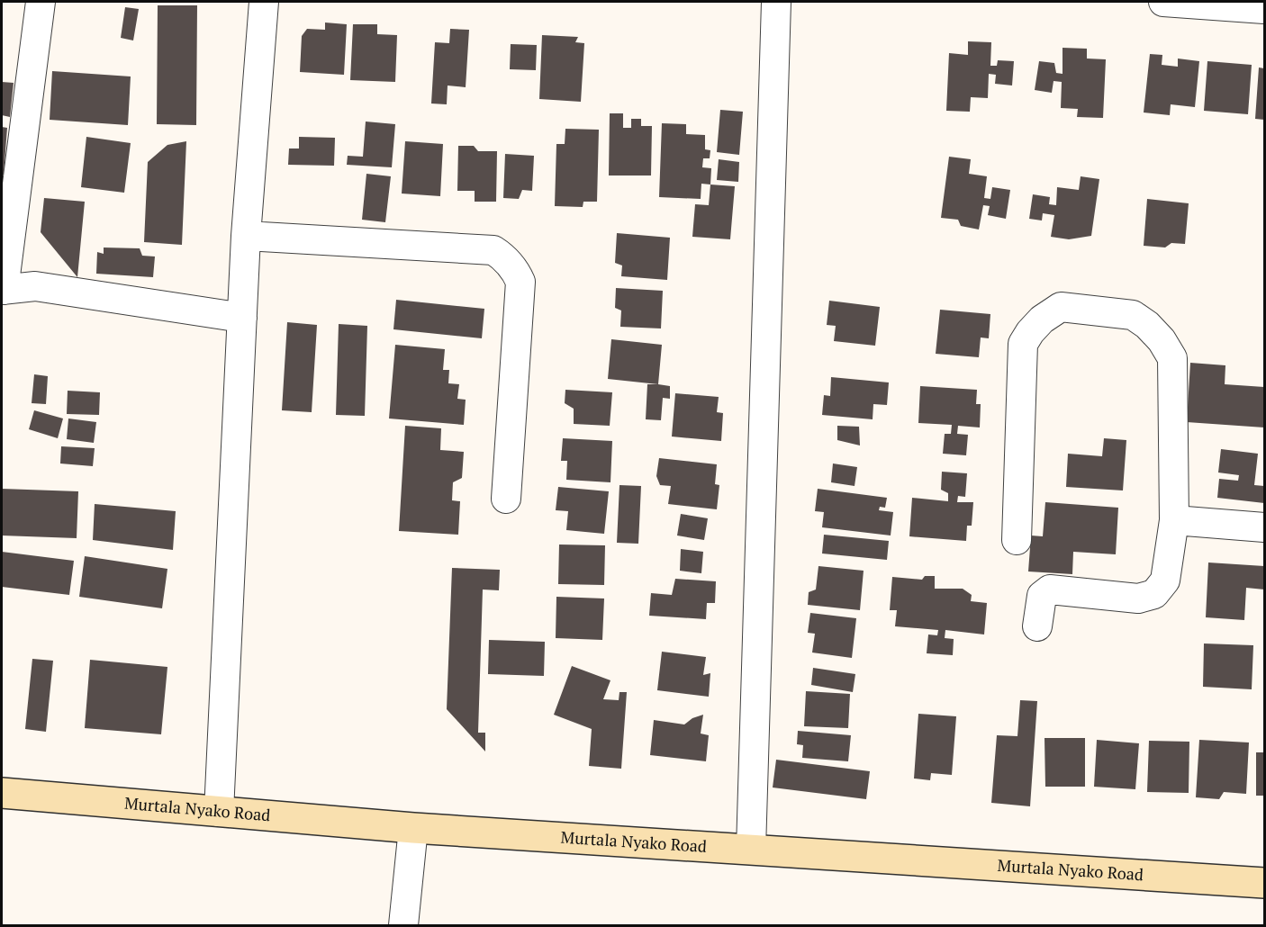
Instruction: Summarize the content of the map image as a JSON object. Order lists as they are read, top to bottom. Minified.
{"streets":{"street":["Murtala Nyako Road"]}}
